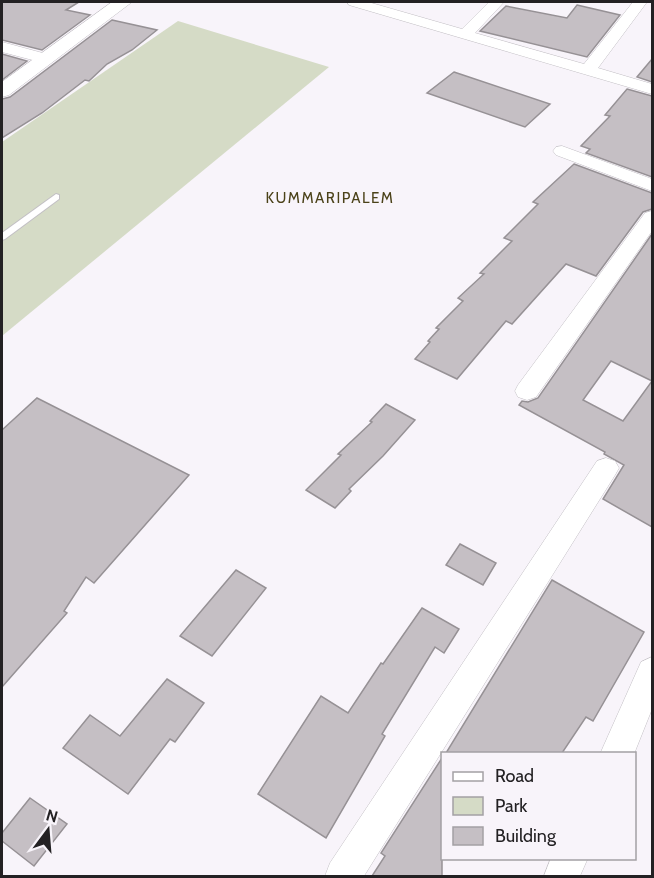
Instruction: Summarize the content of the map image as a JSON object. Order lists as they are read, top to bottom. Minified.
{"districts":["KUMMARIPALEM"],"legend":["Road","Park","Building"],"north":"top"}
